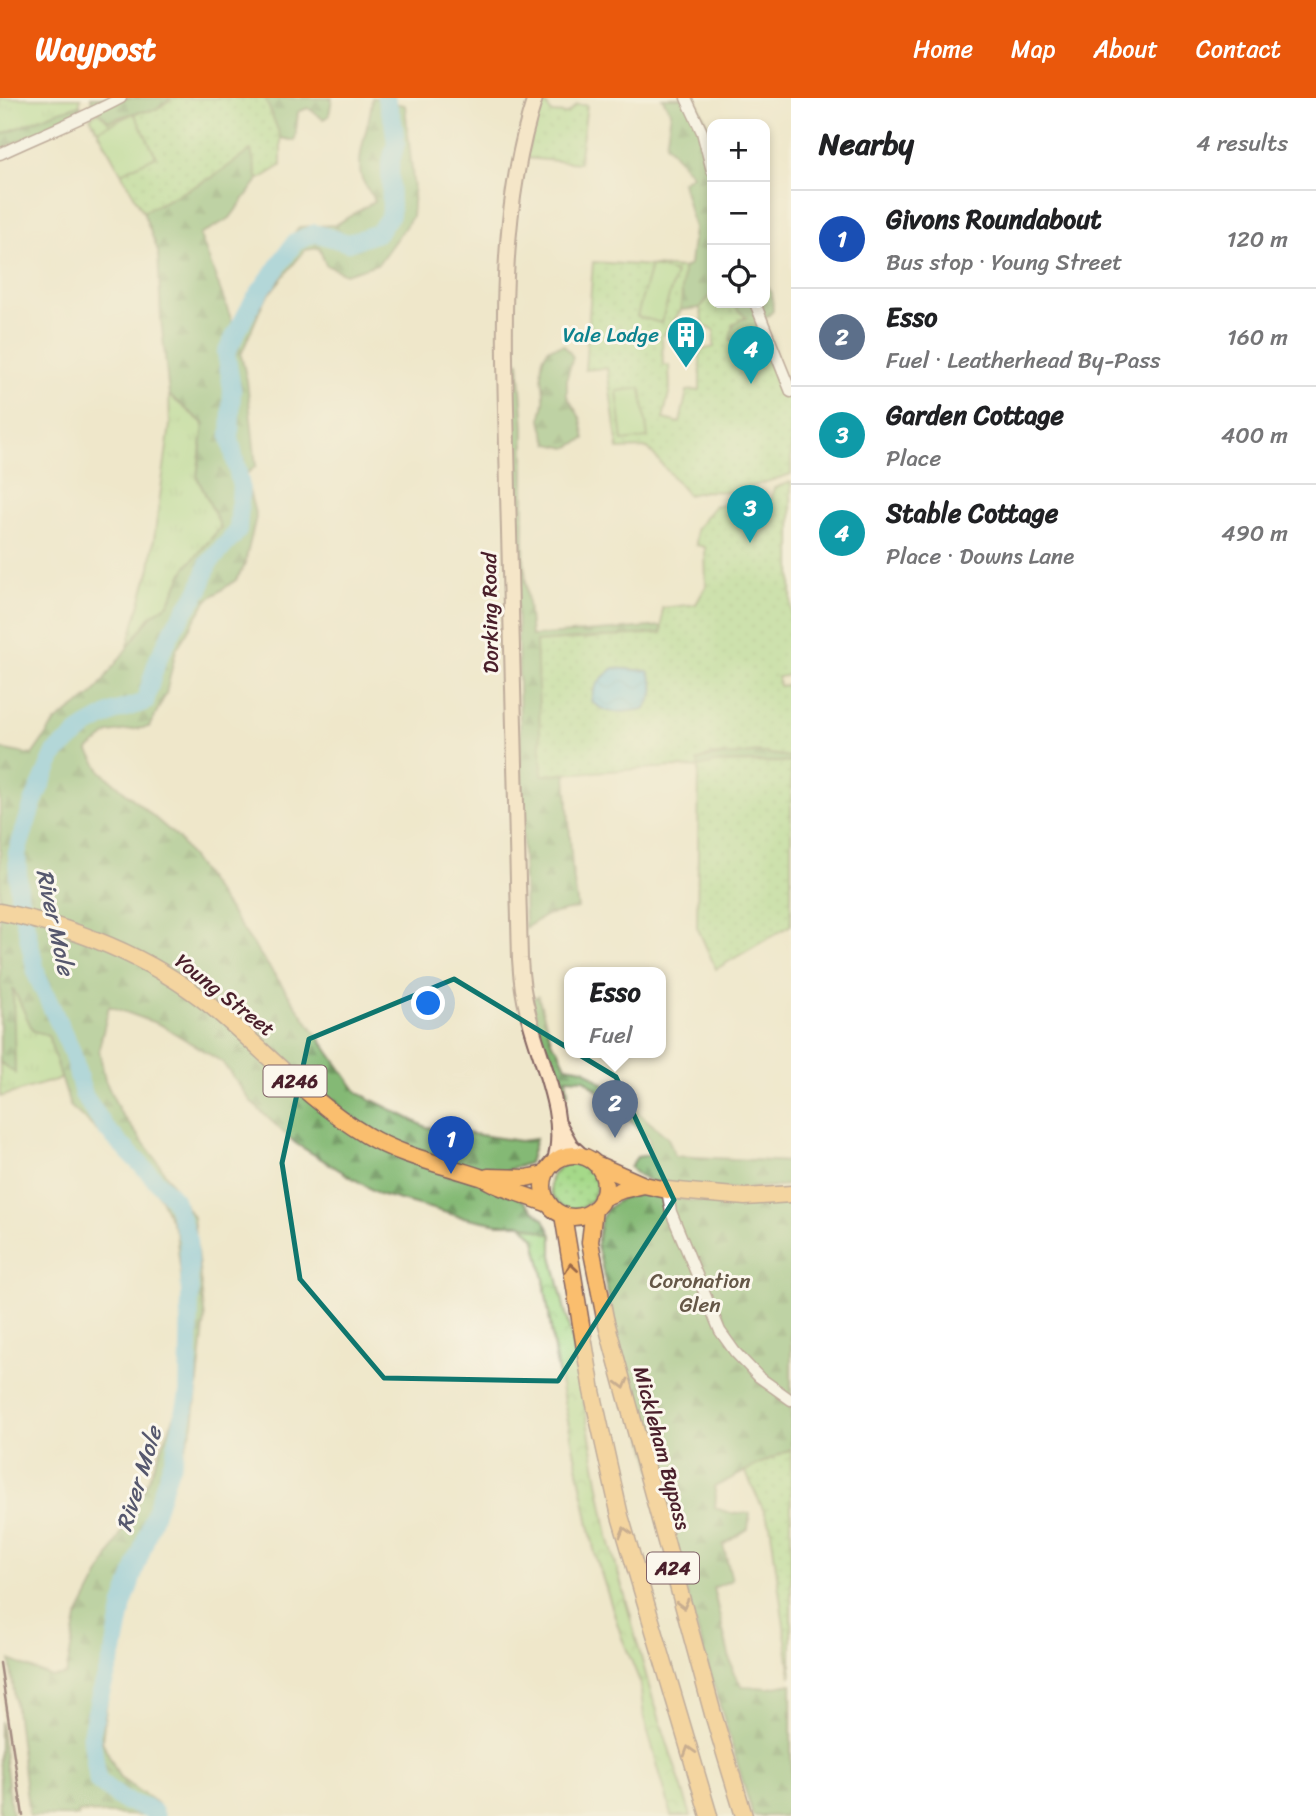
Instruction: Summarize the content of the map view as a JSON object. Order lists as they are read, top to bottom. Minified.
{"streets":{"main road":["Dorking Road","Young Street","A246","Mickleham Bypass","A24"]},"crossings":[["Dorking Road","Young Street"],["Dorking Road","Mickleham Bypass"],["Dorking Road","A24"],["Young Street","Mickleham Bypass"],["Young Street","A24"],["Mickleham Bypass","A24"]],"water":["River Mole"],"parks":["Coronation Glen"],"places":{"building":["Vale Lodge"]},"page":{"header":"Waypost","nav":["Home","Map","About","Contact"],"heading":["Nearby","4 results"],"map_buttons":["+","−"],"list":[{"mark":"1","name":"Givons Roundabout","note":"Bus stop · Young Street","value":"120 m"},{"mark":"2","name":"Esso","note":"Fuel · Leatherhead By-Pass","value":"160 m"},{"mark":"3","name":"Garden Cottage","note":"Place","value":"400 m"},{"mark":"4","name":"Stable Cottage","note":"Place · Downs Lane","value":"490 m"}],"pins":["4","3","2","1"],"popup":["Esso","Fuel"]}}
